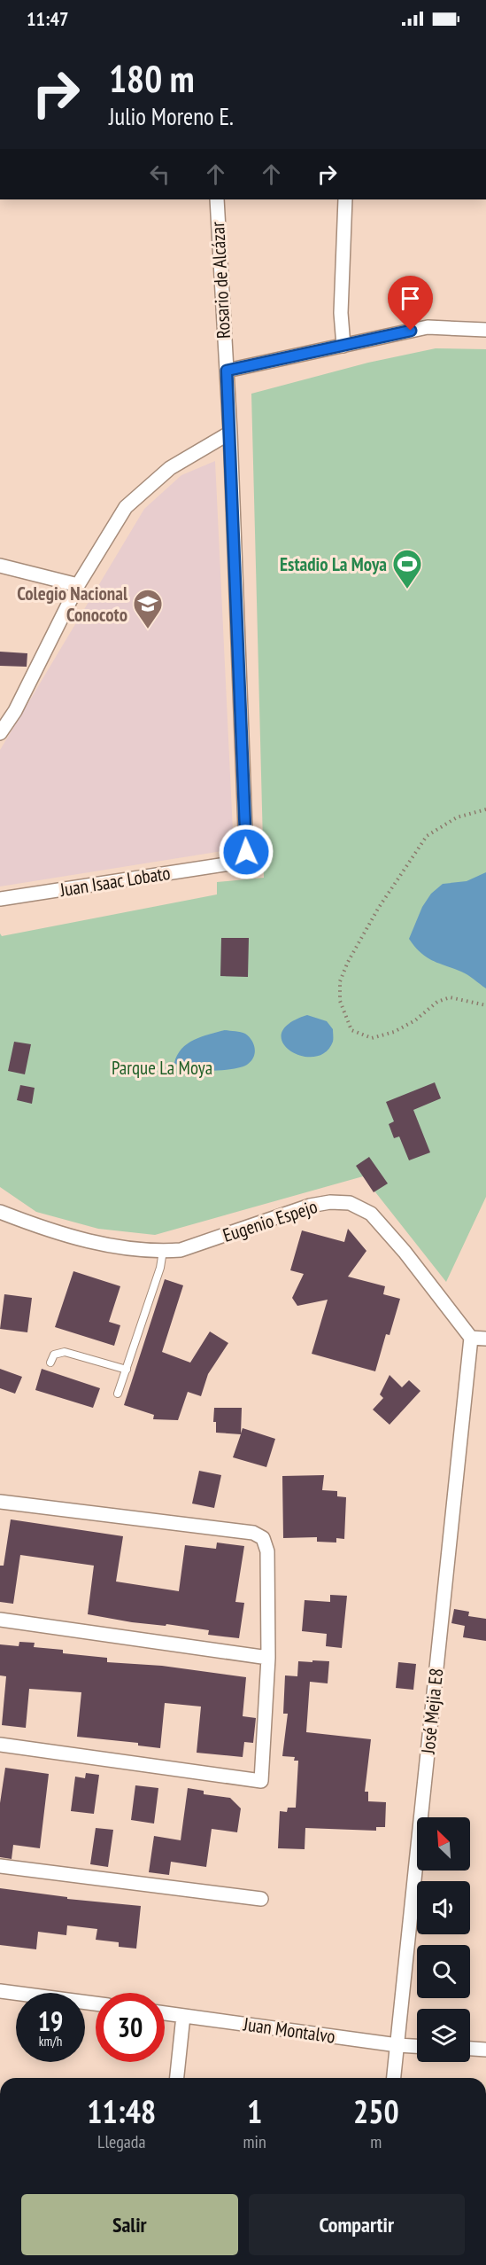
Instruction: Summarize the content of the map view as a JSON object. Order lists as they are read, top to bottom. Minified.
{"streets":{"street":["Rosario de Alcázar","Juan Isaac Lobato","Eugenio Espejo","José Mejia E8","Juan Montalvo"]},"crossings":[["Rosario de Alcázar","Juan Isaac Lobato"],["Eugenio Espejo","José Mejia E8"],["José Mejia E8","Juan Montalvo"]],"parks":["Parque La Moya"],"places":{"sports":["Estadio La Moya"],"school or university":["Colegio Nacional Conocoto"]},"north":"top left","page":{"status":"11:47","turn":["180 m","Julio Moreno E."],"speed":"19 km/h","limit":"30","eta":["11:48","Llegada","1","min","250","m"],"buttons":["Salir","Compartir"]}}
